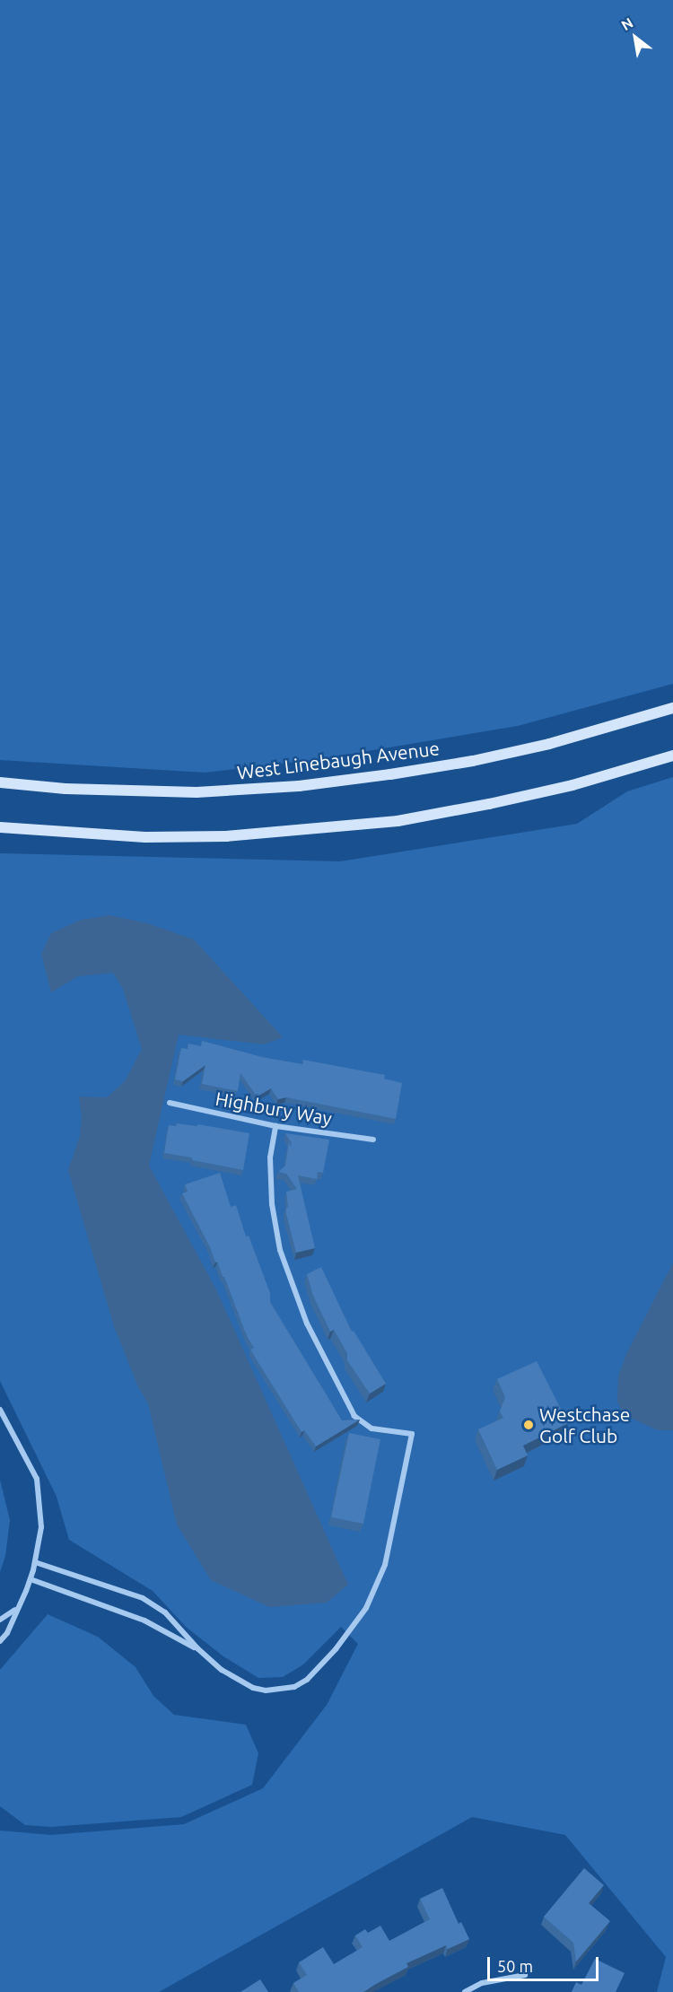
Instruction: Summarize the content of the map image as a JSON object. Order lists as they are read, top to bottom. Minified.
{"streets":{"main road":["West Linebaugh Avenue"],"street":["Highbury Way"]},"places":["Westchase Golf Club"],"scale_bar":"50 m","north":"top left"}
